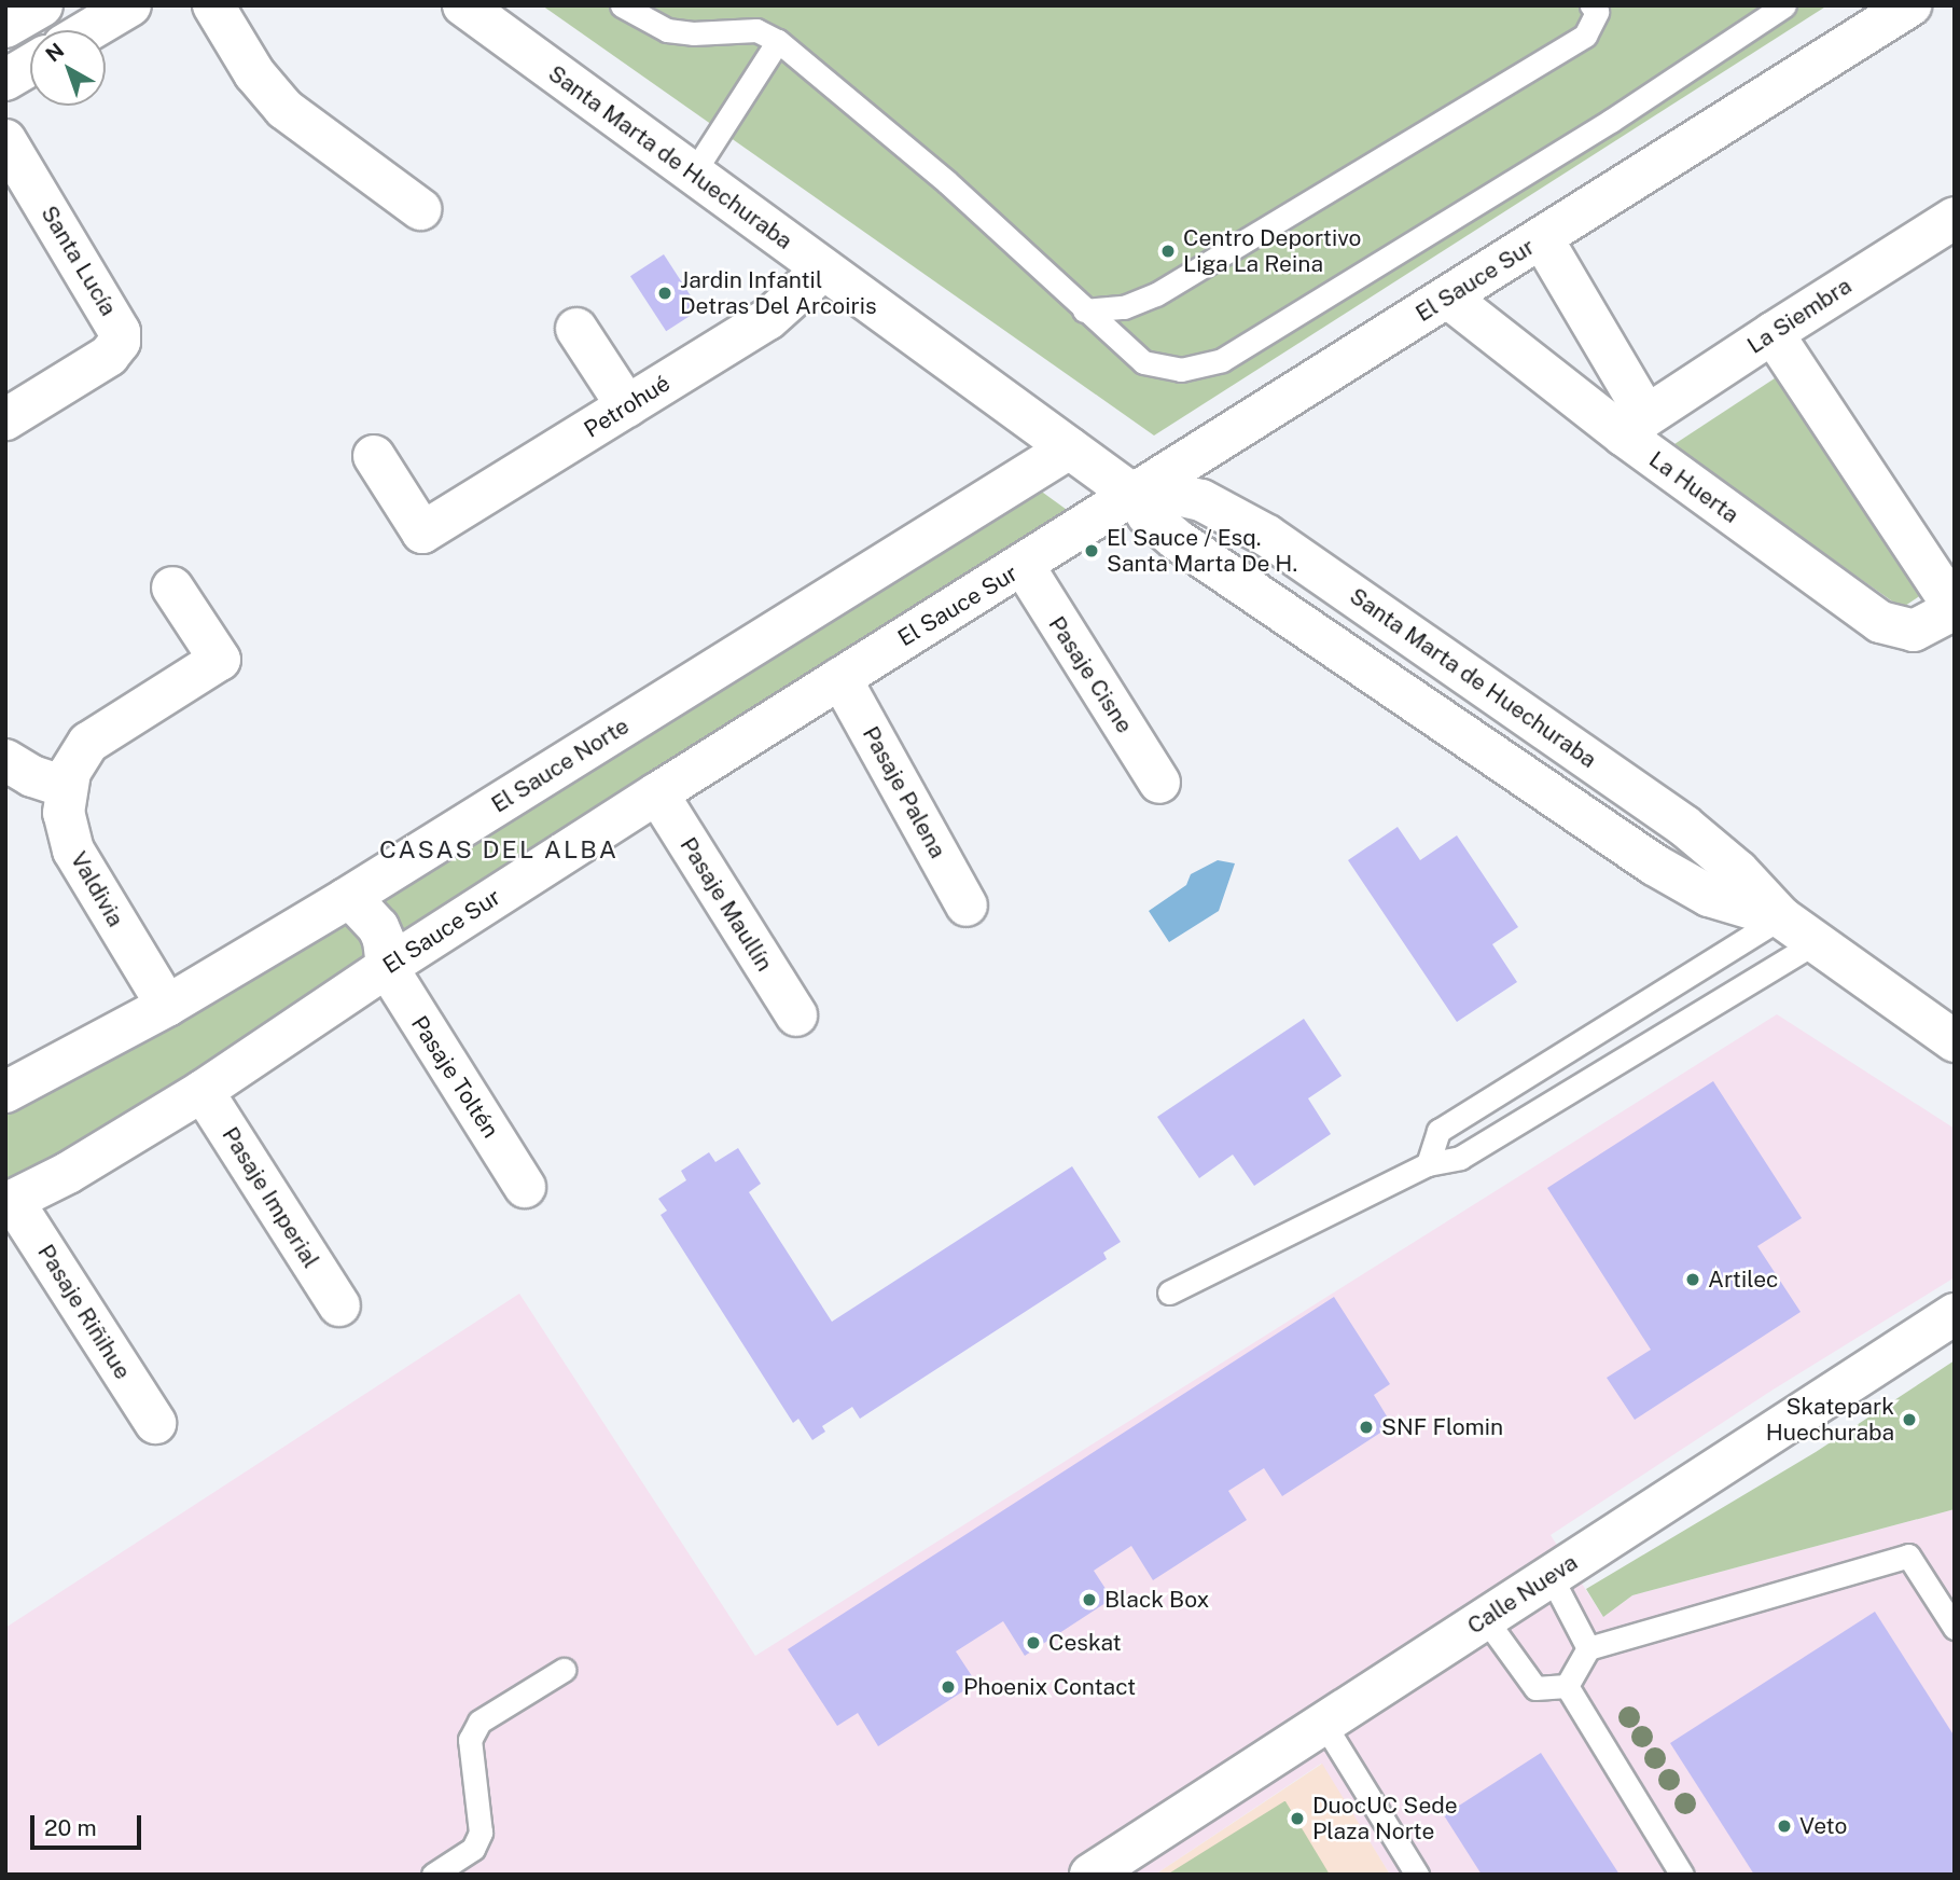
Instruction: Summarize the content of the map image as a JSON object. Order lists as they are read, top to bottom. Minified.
{"streets":{"street":["Santa Marta de Huechuraba","Santa Lucía","El Sauce Sur","La Siembra","Petrohué","La Huerta","Pasaje Cisne","El Sauce Norte","Pasaje Palena","Valdivia","Pasaje Maullín","Pasaje Toltén","Pasaje Imperial","Pasaje Riñihue","Calle Nueva"]},"crossings":[["Santa Marta de Huechuraba","El Sauce Sur"],["Santa Marta de Huechuraba","Petrohué"],["Santa Marta de Huechuraba","El Sauce Norte"],["El Sauce Sur","La Huerta"],["El Sauce Sur","Pasaje Cisne"],["El Sauce Sur","Pasaje Palena"],["El Sauce Sur","Pasaje Maullín"],["El Sauce Sur","Pasaje Toltén"],["El Sauce Sur","Pasaje Imperial"],["El Sauce Sur","Pasaje Riñihue"],["La Siembra","La Huerta"],["El Sauce Norte","Valdivia"]],"districts":["CASAS DEL ALBA"],"places":["Centro Deportivo Liga La Reina","Jardin Infantil Detras Del Arcoiris","El Sauce / Esq. Santa Marta De H.","Artilec","Skatepark Huechuraba","SNF Flomin","Black Box","Ceskat","Phoenix Contact","DuocUC Sede Plaza Norte","Veto"],"scale_bar":"20 m","north":"top left"}
